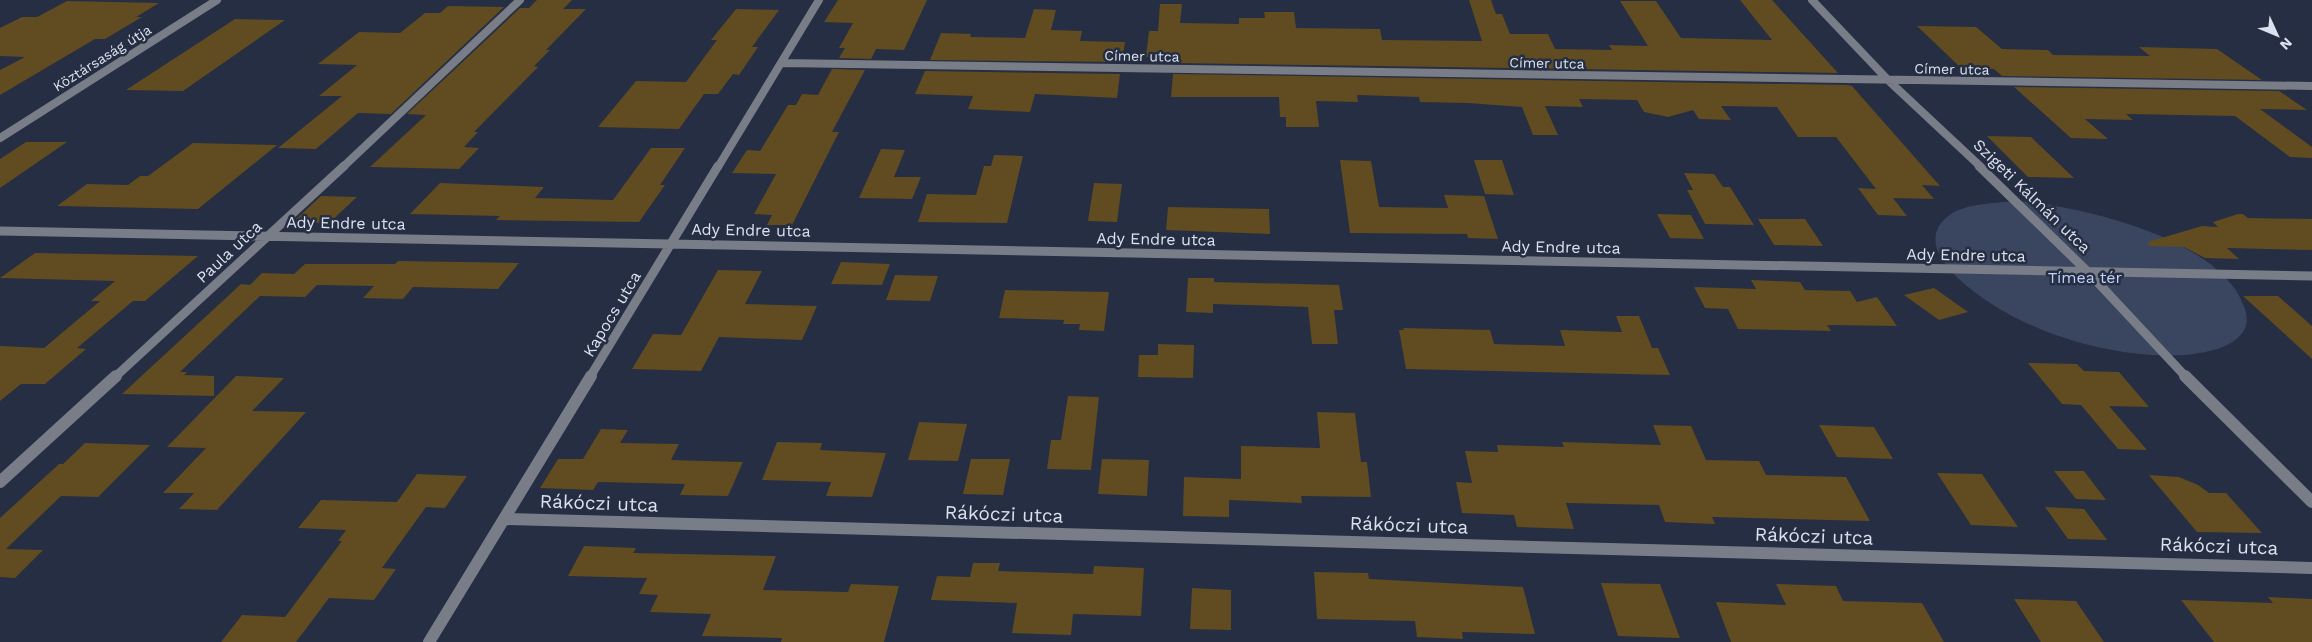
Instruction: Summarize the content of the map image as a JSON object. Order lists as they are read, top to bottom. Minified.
{"streets":{"street":["Címer utca","Köztársaság útja","Szigeti Kálmán utca","Ady Endre utca","Paula utca","Kapocs utca","Rákóczi utca"]},"crossings":[["Címer utca","Szigeti Kálmán utca"],["Címer utca","Kapocs utca"],["Szigeti Kálmán utca","Ady Endre utca"],["Ady Endre utca","Paula utca"],["Ady Endre utca","Kapocs utca"],["Kapocs utca","Rákóczi utca"]],"parks":["Tímea tér"],"north":"bottom right"}
